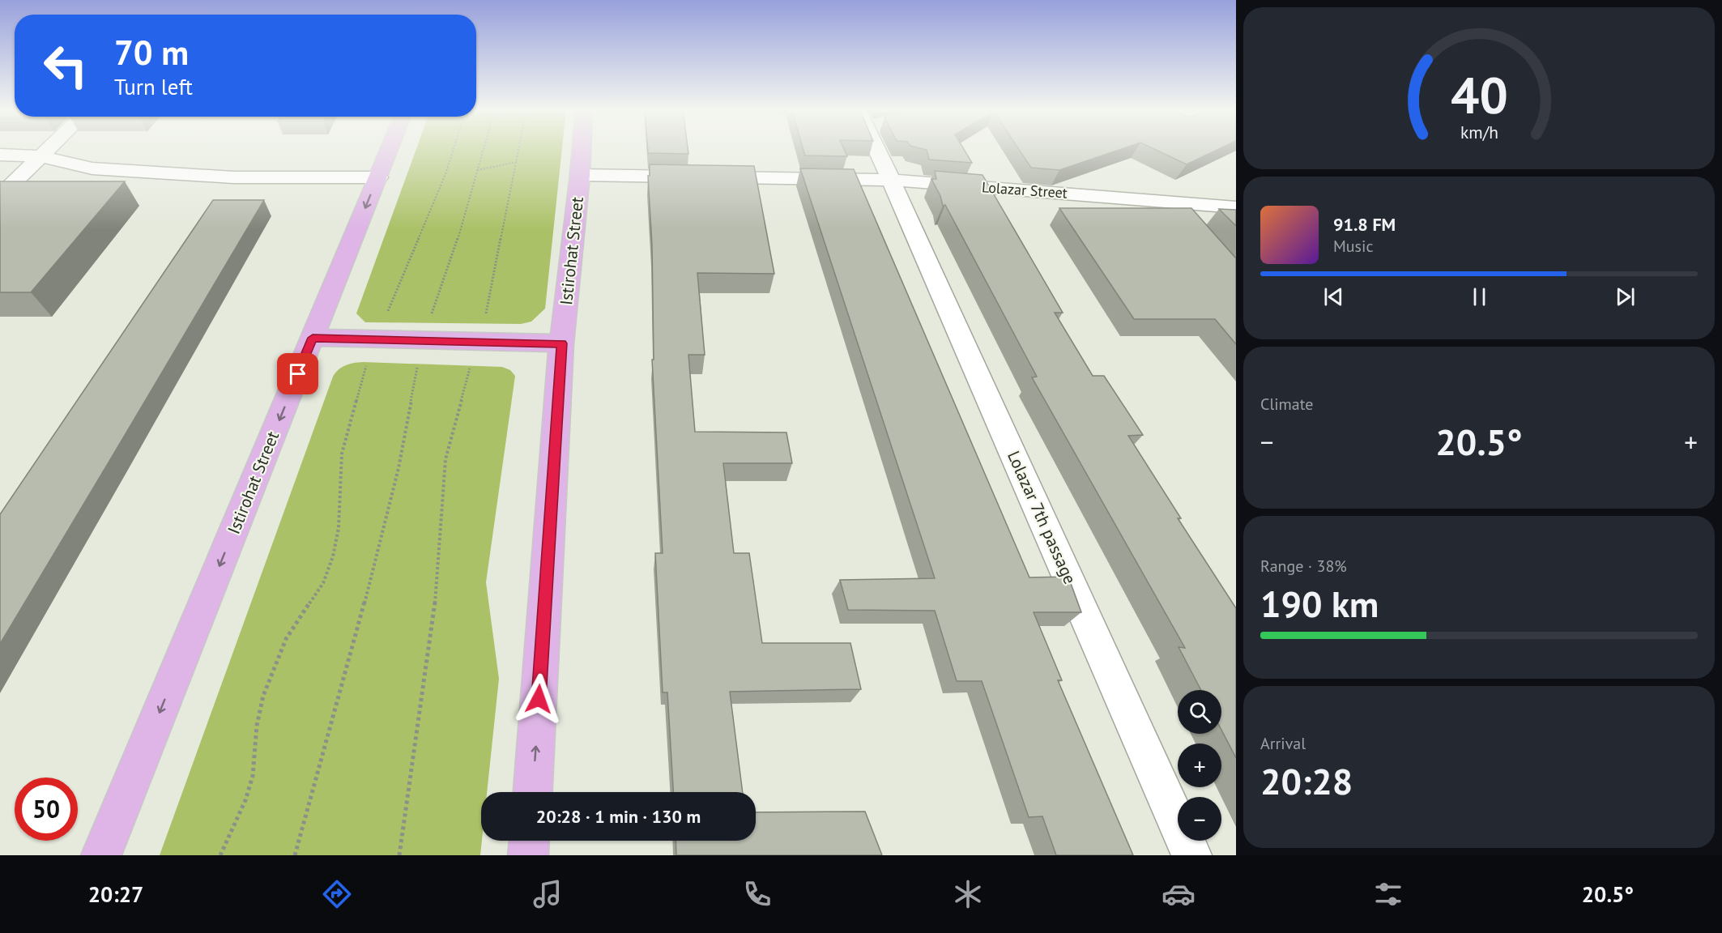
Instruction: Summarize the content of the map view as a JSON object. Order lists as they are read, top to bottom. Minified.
{"streets":{"main road":["Istirohat Street"],"street":["Lolazar Street","Lolazar 7th passage"]},"crossings":[["Lolazar Street","Istirohat Street"],["Lolazar Street","Lolazar 7th passage"]],"page":{"turn":["70 m","Turn left"],"song":["91.8 FM","Music"],"tile":["Climate",["Range · 38%","190 km"],["Arrival","20:28"]],"heat":["−","20.5°","+"],"map_buttons":["+","−"],"limit":"50","trip":"20:28 · 1 min · 130 m","tabs":["20:27","20.5°"],"gauge":["40","km/h"]}}
